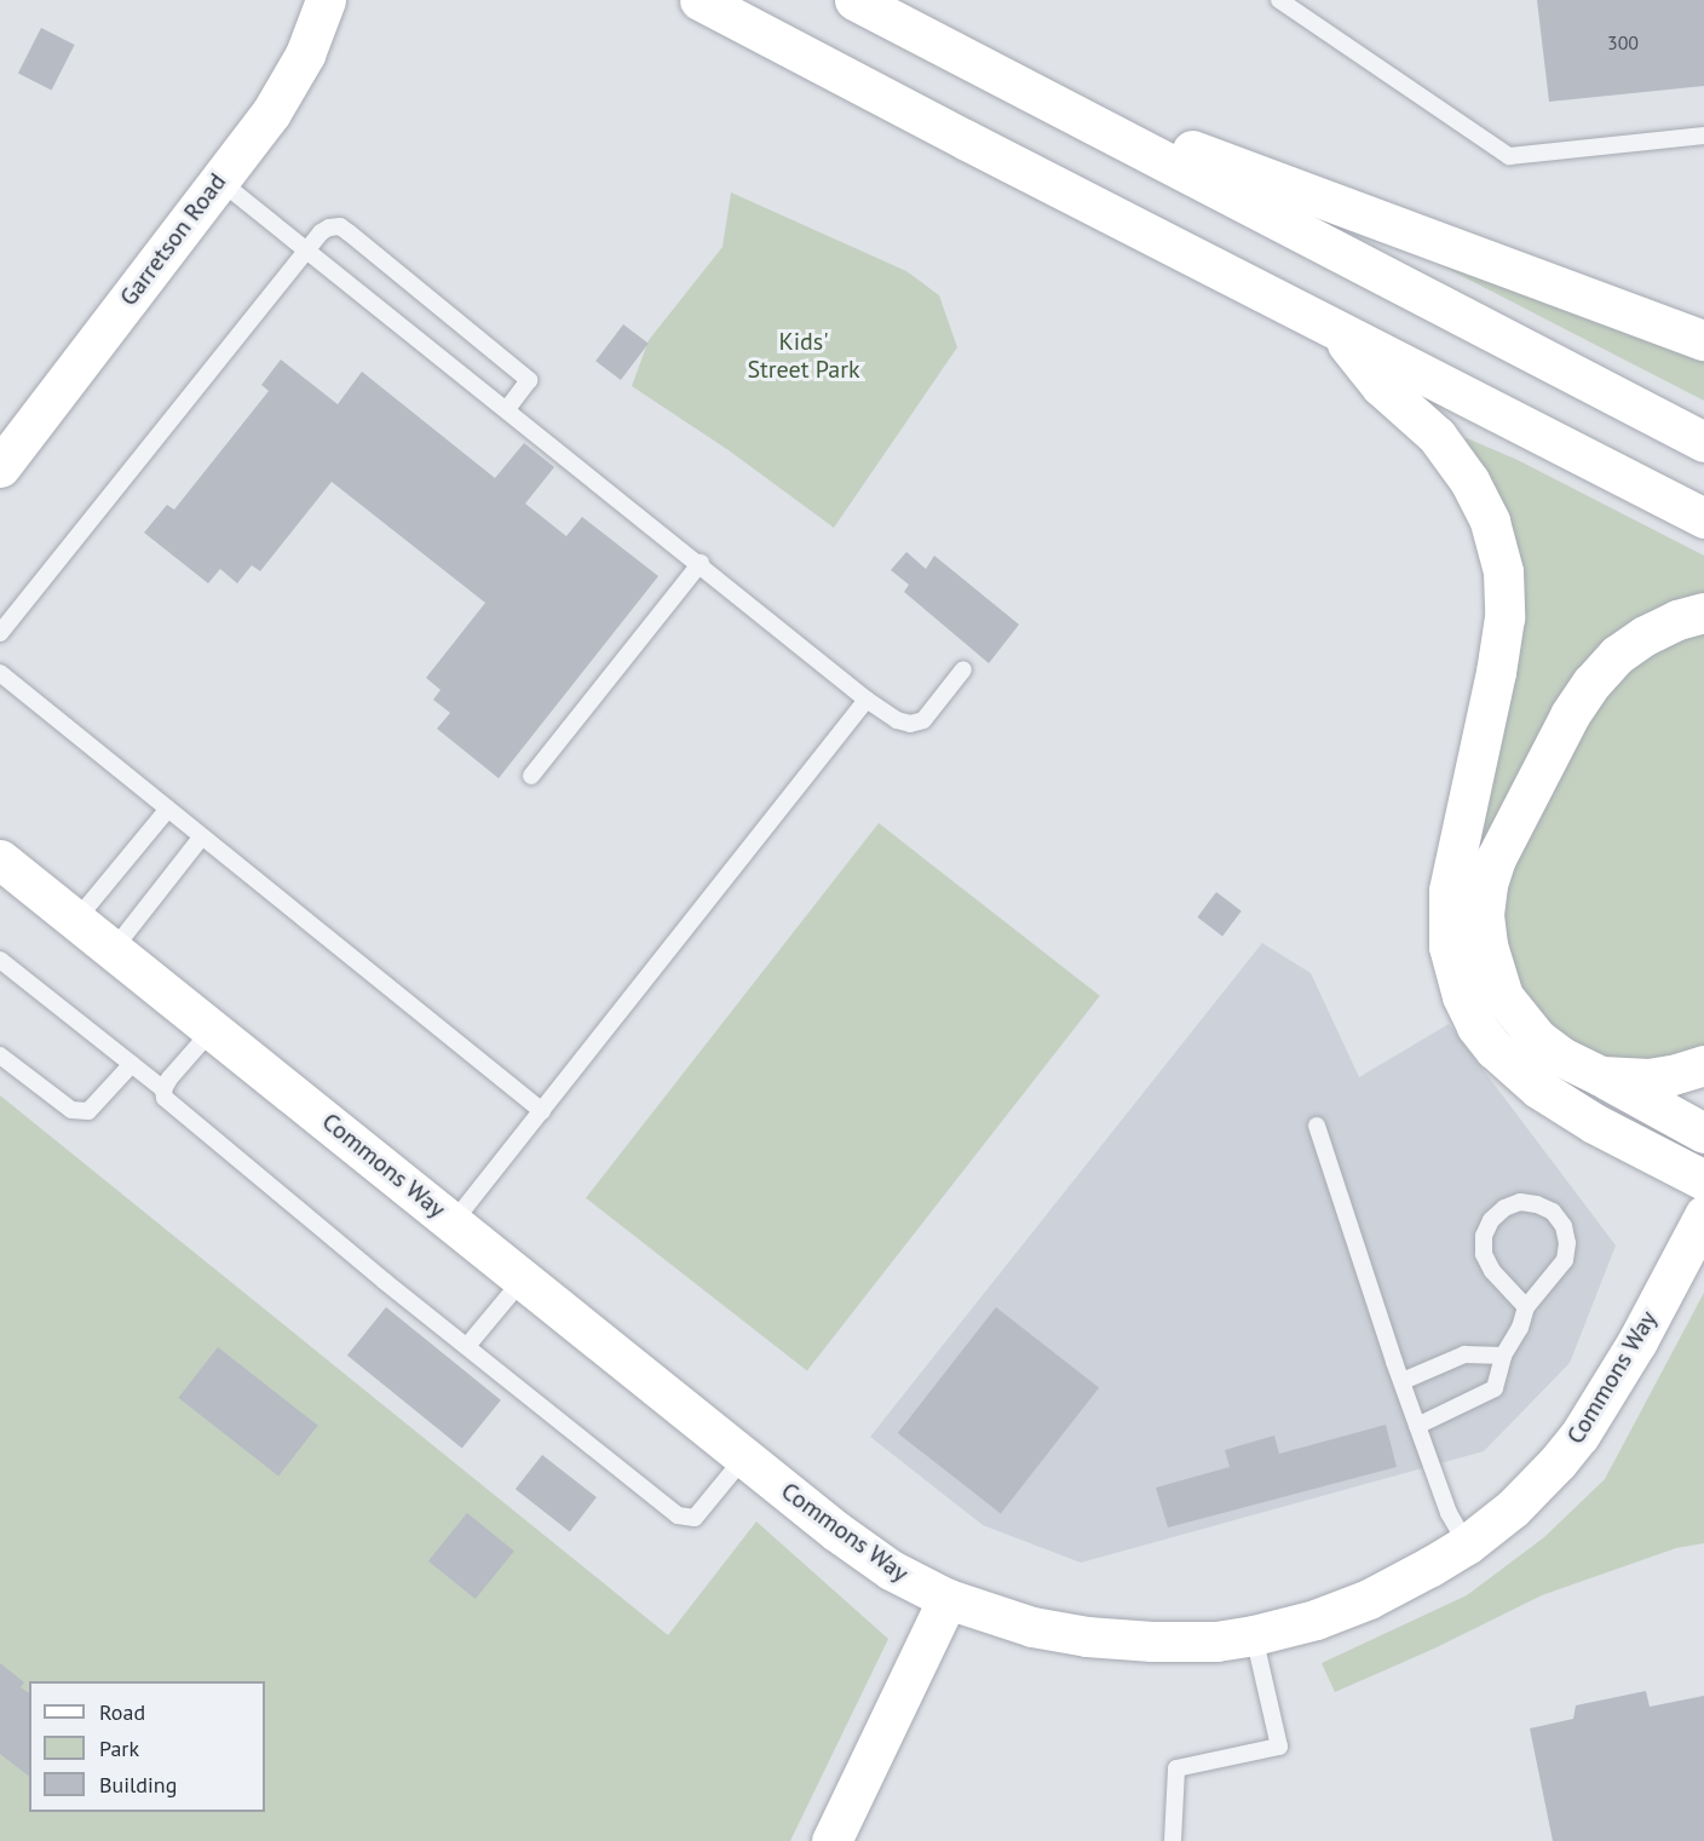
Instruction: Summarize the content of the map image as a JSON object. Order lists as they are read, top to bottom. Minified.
{"streets":{"main road":["Garretson Road","Commons Way"]},"parks":["Kids' Street Park"],"house_numbers":["300"],"legend":["Road","Park","Building"]}
